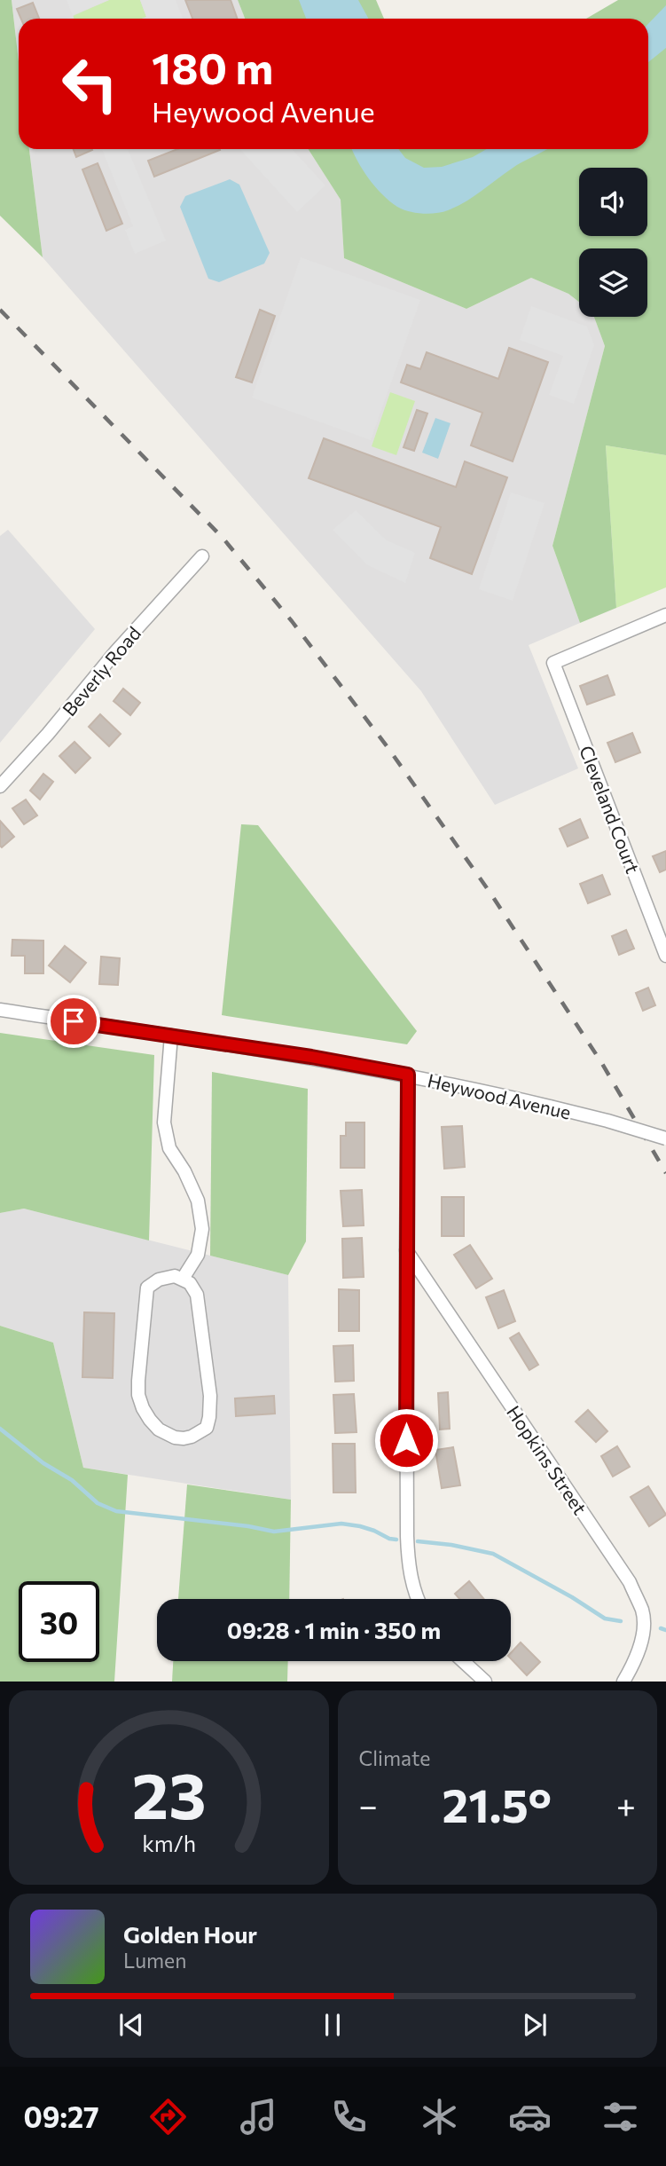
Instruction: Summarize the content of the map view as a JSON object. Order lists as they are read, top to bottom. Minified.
{"streets":{"street":["Beverly Road","Cleveland Court","Heywood Avenue","Hopkins Street"]},"page":{"turn":["180 m","Heywood Avenue"],"limit":"30","trip":"09:28 · 1 min · 350 m","tile":"Climate","heat":["−","21.5°","+"],"song":["Golden Hour","Lumen"],"tabs":"09:27","gauge":["23","km/h"]}}
